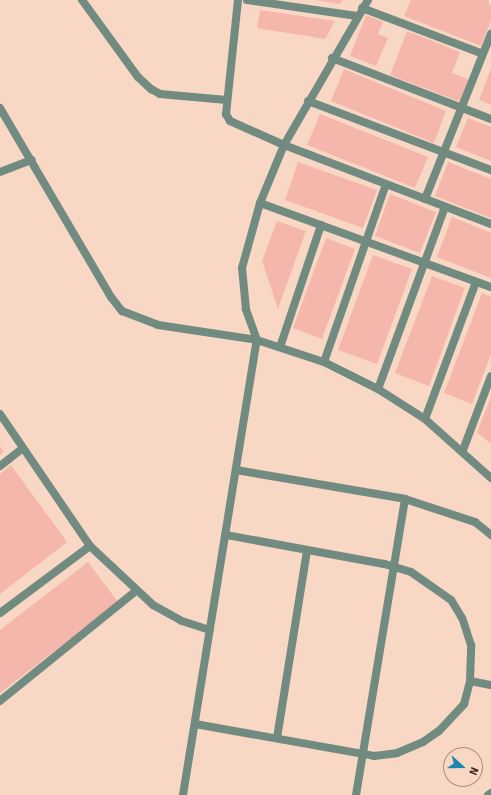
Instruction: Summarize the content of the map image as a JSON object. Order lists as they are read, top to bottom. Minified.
{"north":"right"}
